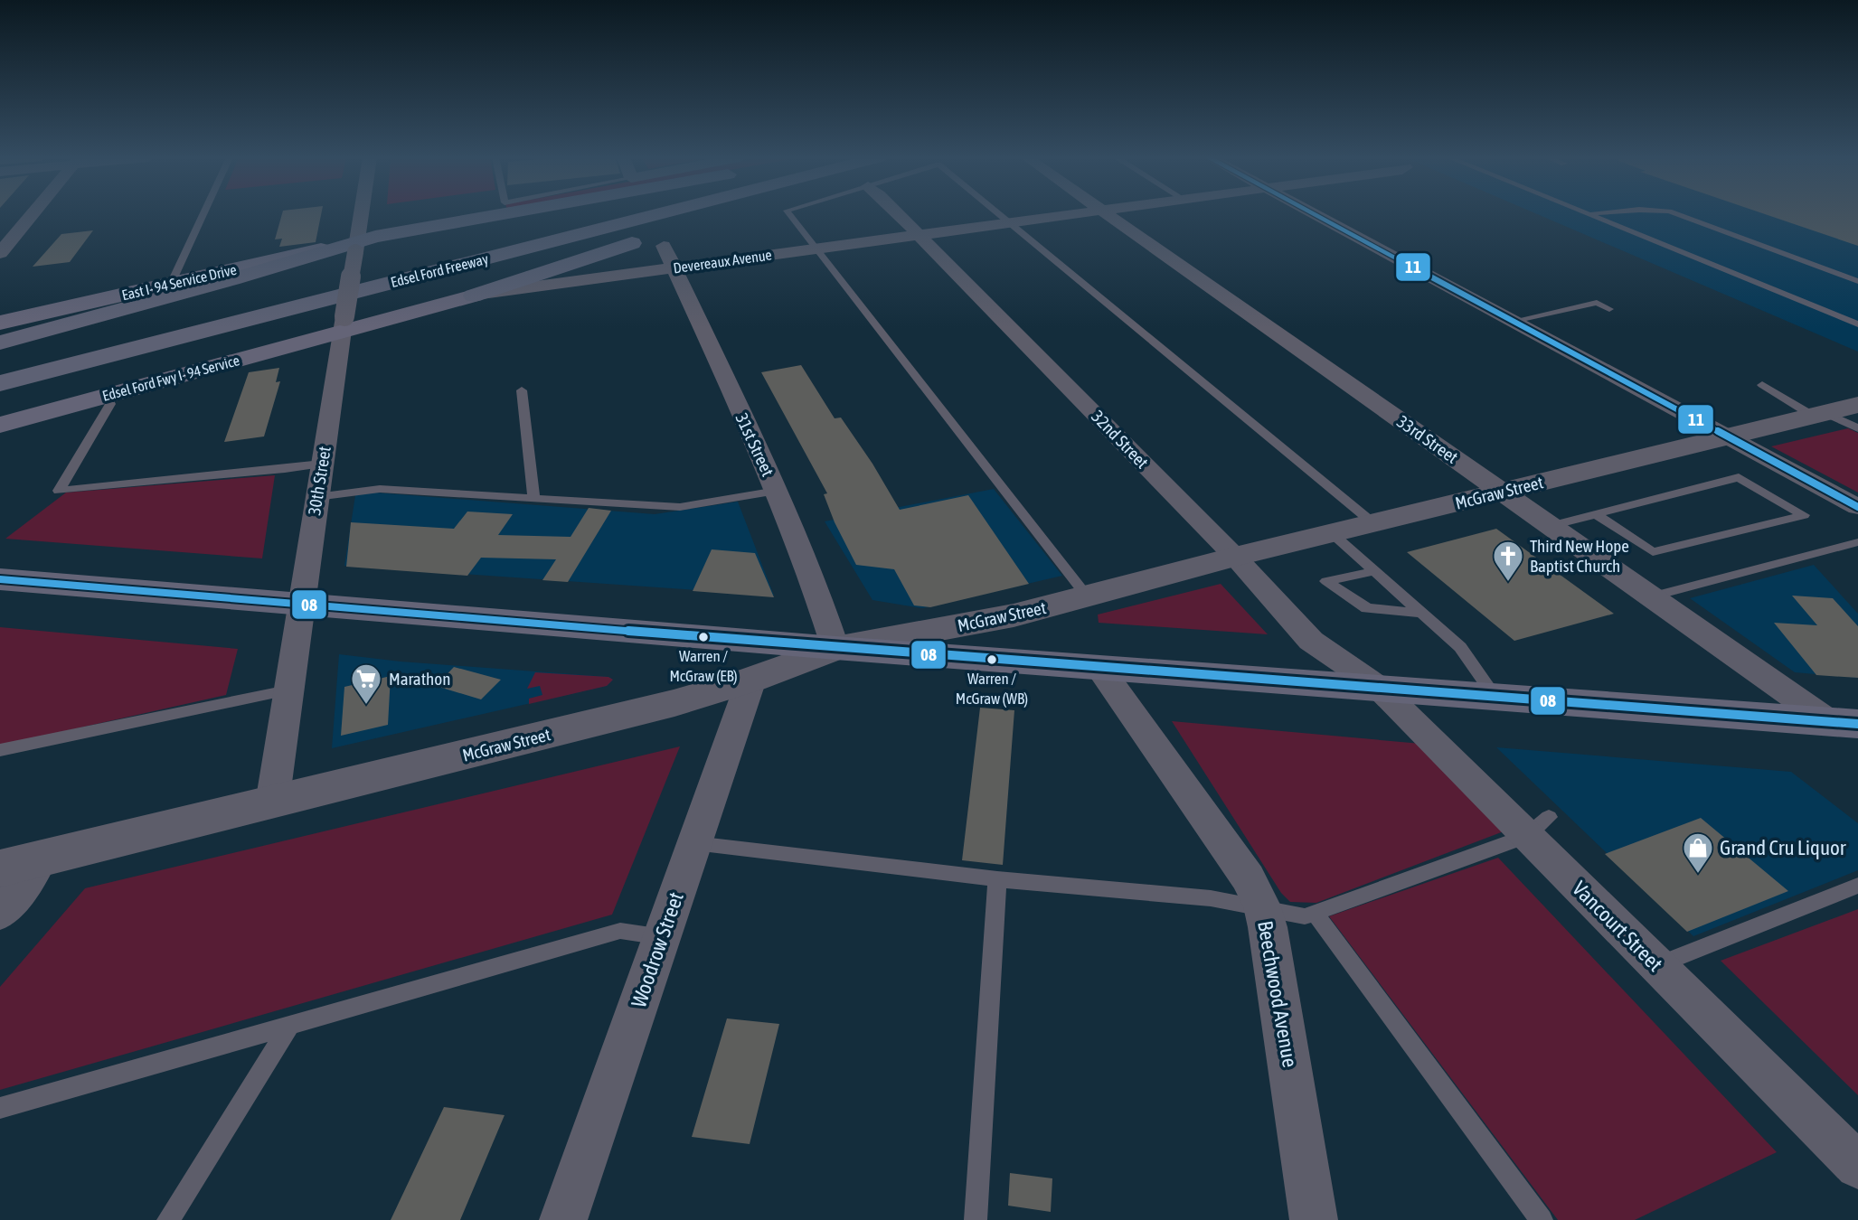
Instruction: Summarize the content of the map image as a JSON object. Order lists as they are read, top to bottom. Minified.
{"streets":{"highway":["Edsel Ford Freeway"],"main road":["Devereaux Avenue","East I- 94 Service Drive","Edsel Ford Fwy I- 94 Service"],"street":["32nd Street","33rd Street","31st Street","30th Street","McGraw Street","Vancourt Street","Woodrow Street","Beechwood Avenue"]},"crossings":[["Devereaux Avenue","Edsel Ford Fwy I- 94 Service"],["Devereaux Avenue","32nd Street"],["Devereaux Avenue","31st Street"],["Devereaux Avenue","30th Street"],["East I- 94 Service Drive","30th Street"],["Edsel Ford Fwy I- 94 Service","30th Street"],["32nd Street","McGraw Street"],["32nd Street","Vancourt Street"],["33rd Street","McGraw Street"],["31st Street","McGraw Street"],["30th Street","McGraw Street"],["McGraw Street","Woodrow Street"]],"places":{"church":["Third New Hope Baptist Church"],"other":["Warren / McGraw (EB)","Warren / McGraw (WB)"],"supermarket":["Marathon"],"shop":["Grand Cru Liquor"]},"lines":["transit line 11","transit line 08"]}
